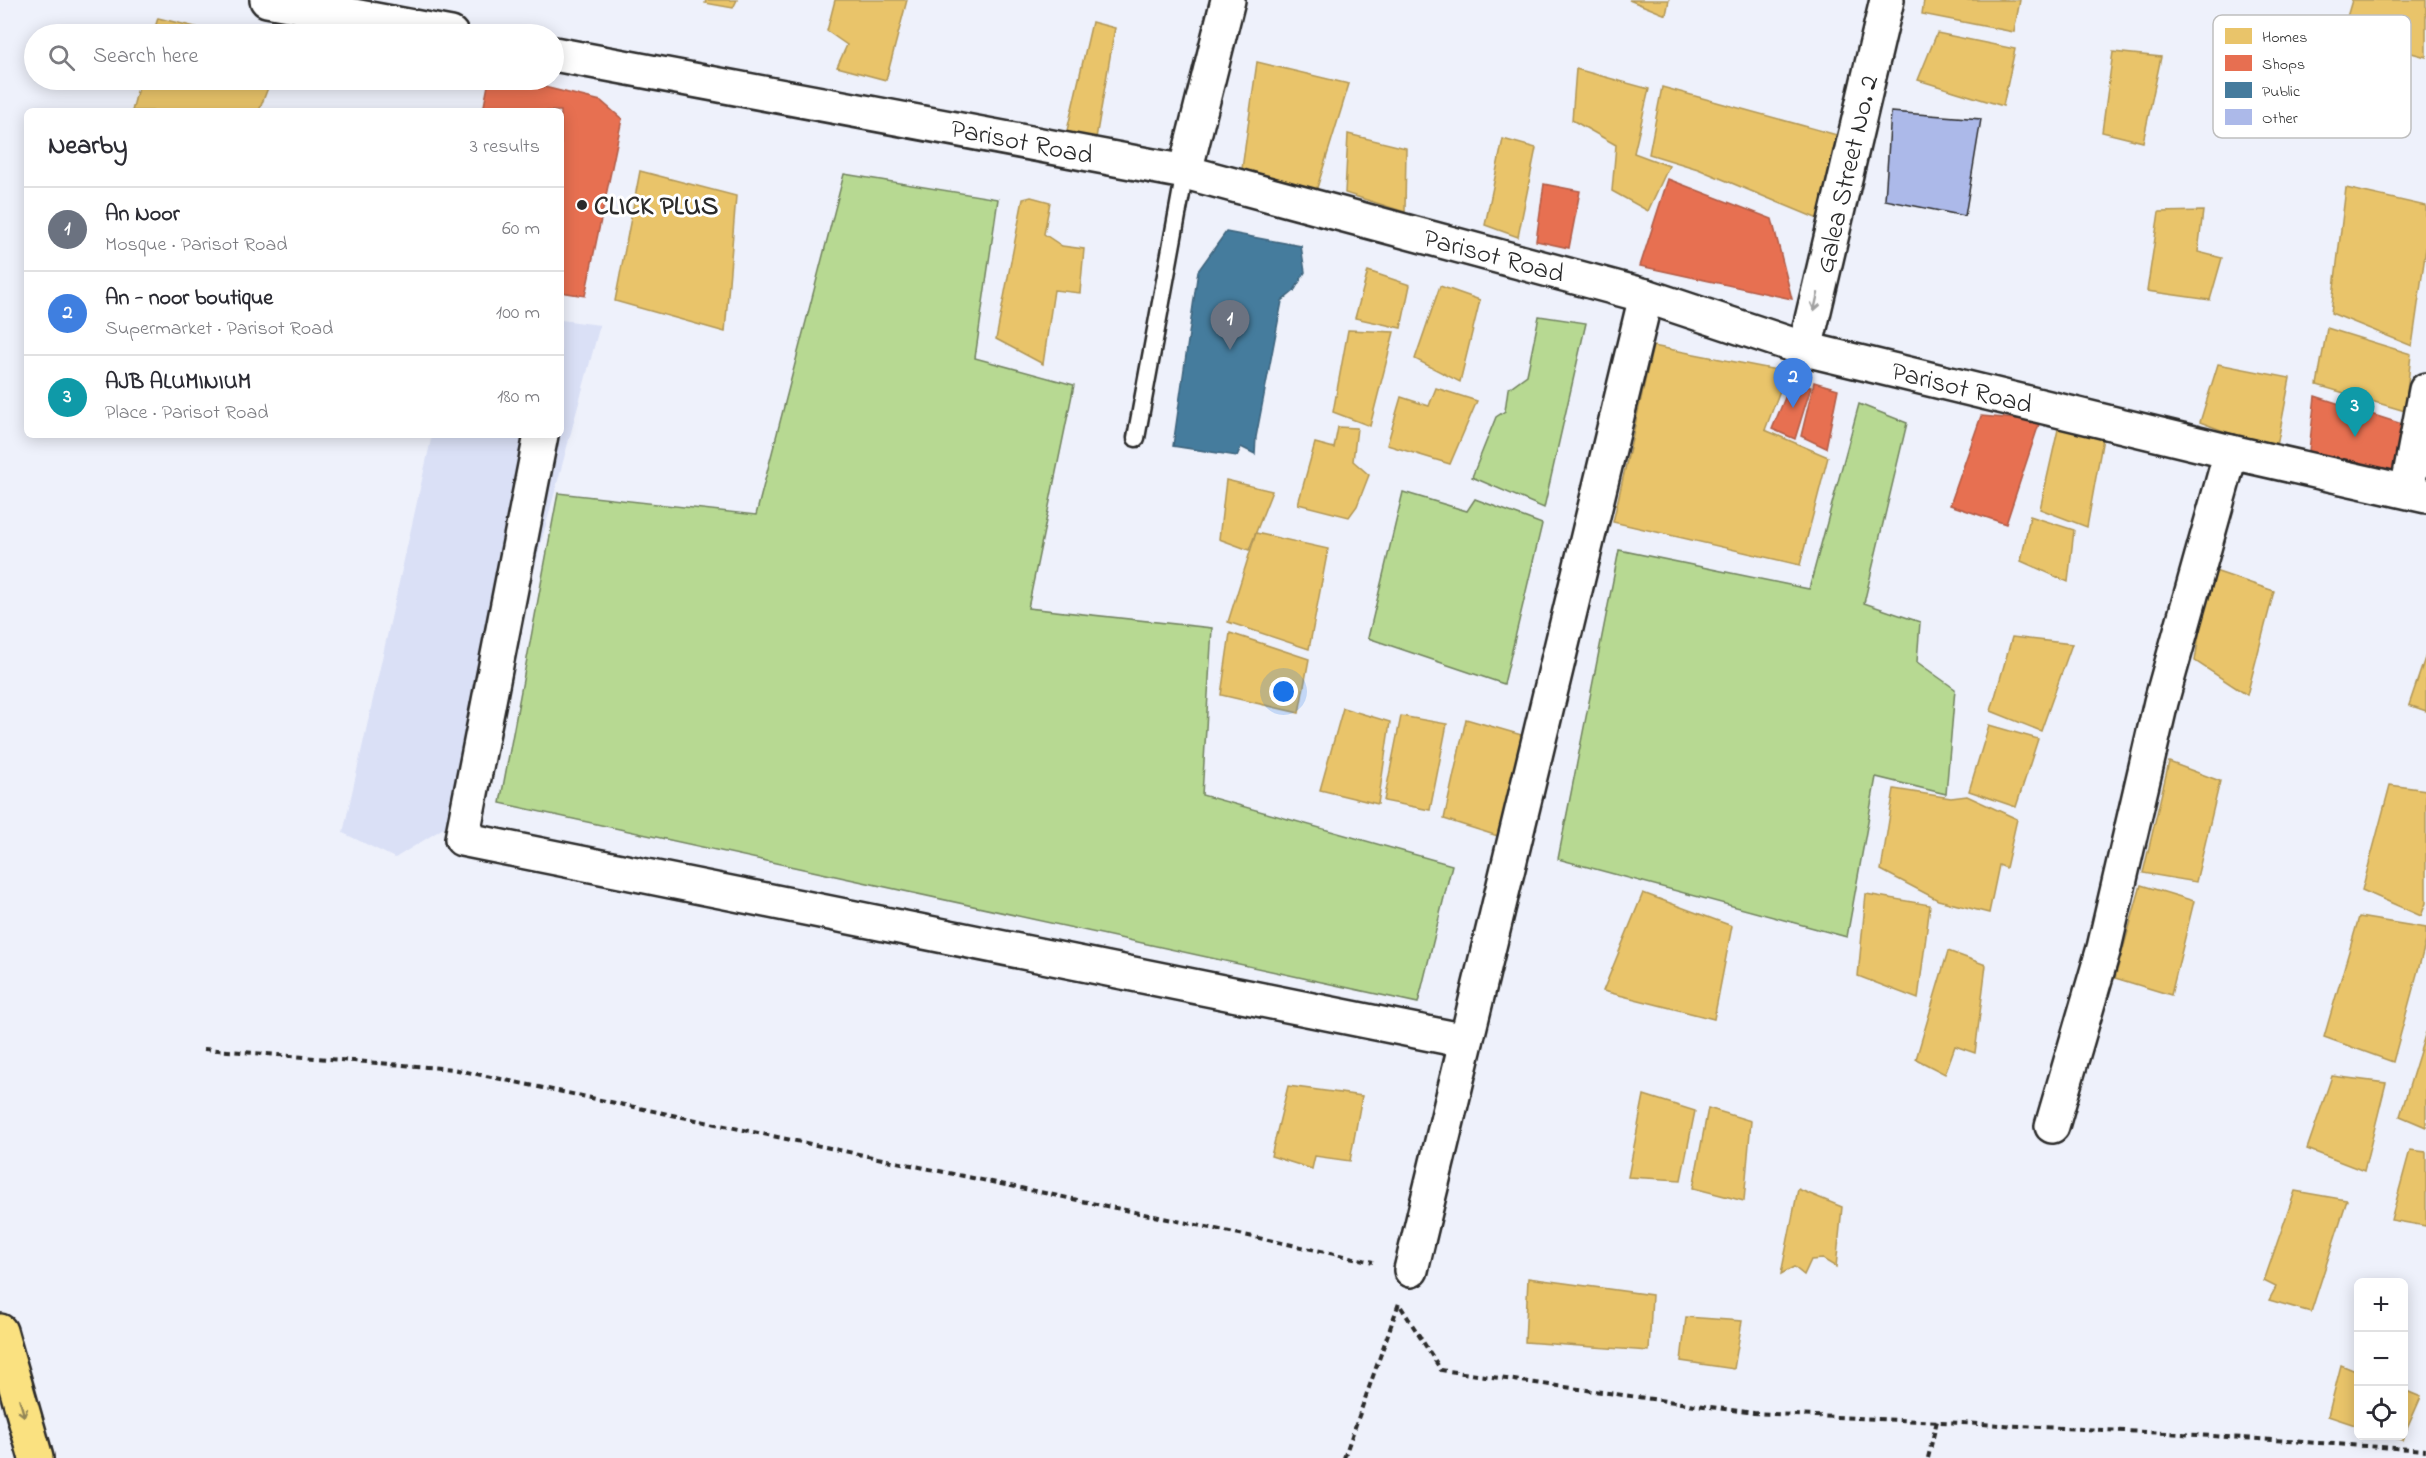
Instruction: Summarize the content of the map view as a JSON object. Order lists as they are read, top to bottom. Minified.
{"streets":{"street":["Parisot Road","Galea Street No. 2"]},"crossings":[["Parisot Road","Galea Street No. 2"]],"one_way":["Galea Street No. 2"],"places":["CLICK PLUS"],"legend":["Homes","Shops","Public","Other"],"page":{"search":"Search here","heading":["Nearby","3 results"],"list":[{"mark":"1","name":"An Noor","note":"Mosque · Parisot Road","value":"60 m"},{"mark":"2","name":"An - noor boutique","note":"Supermarket · Parisot Road","value":"100 m"},{"mark":"3","name":"AJB ALUMINIUM","note":"Place · Parisot Road","value":"180 m"}],"pins":["1","2","3"],"map_buttons":["+","−"]}}
